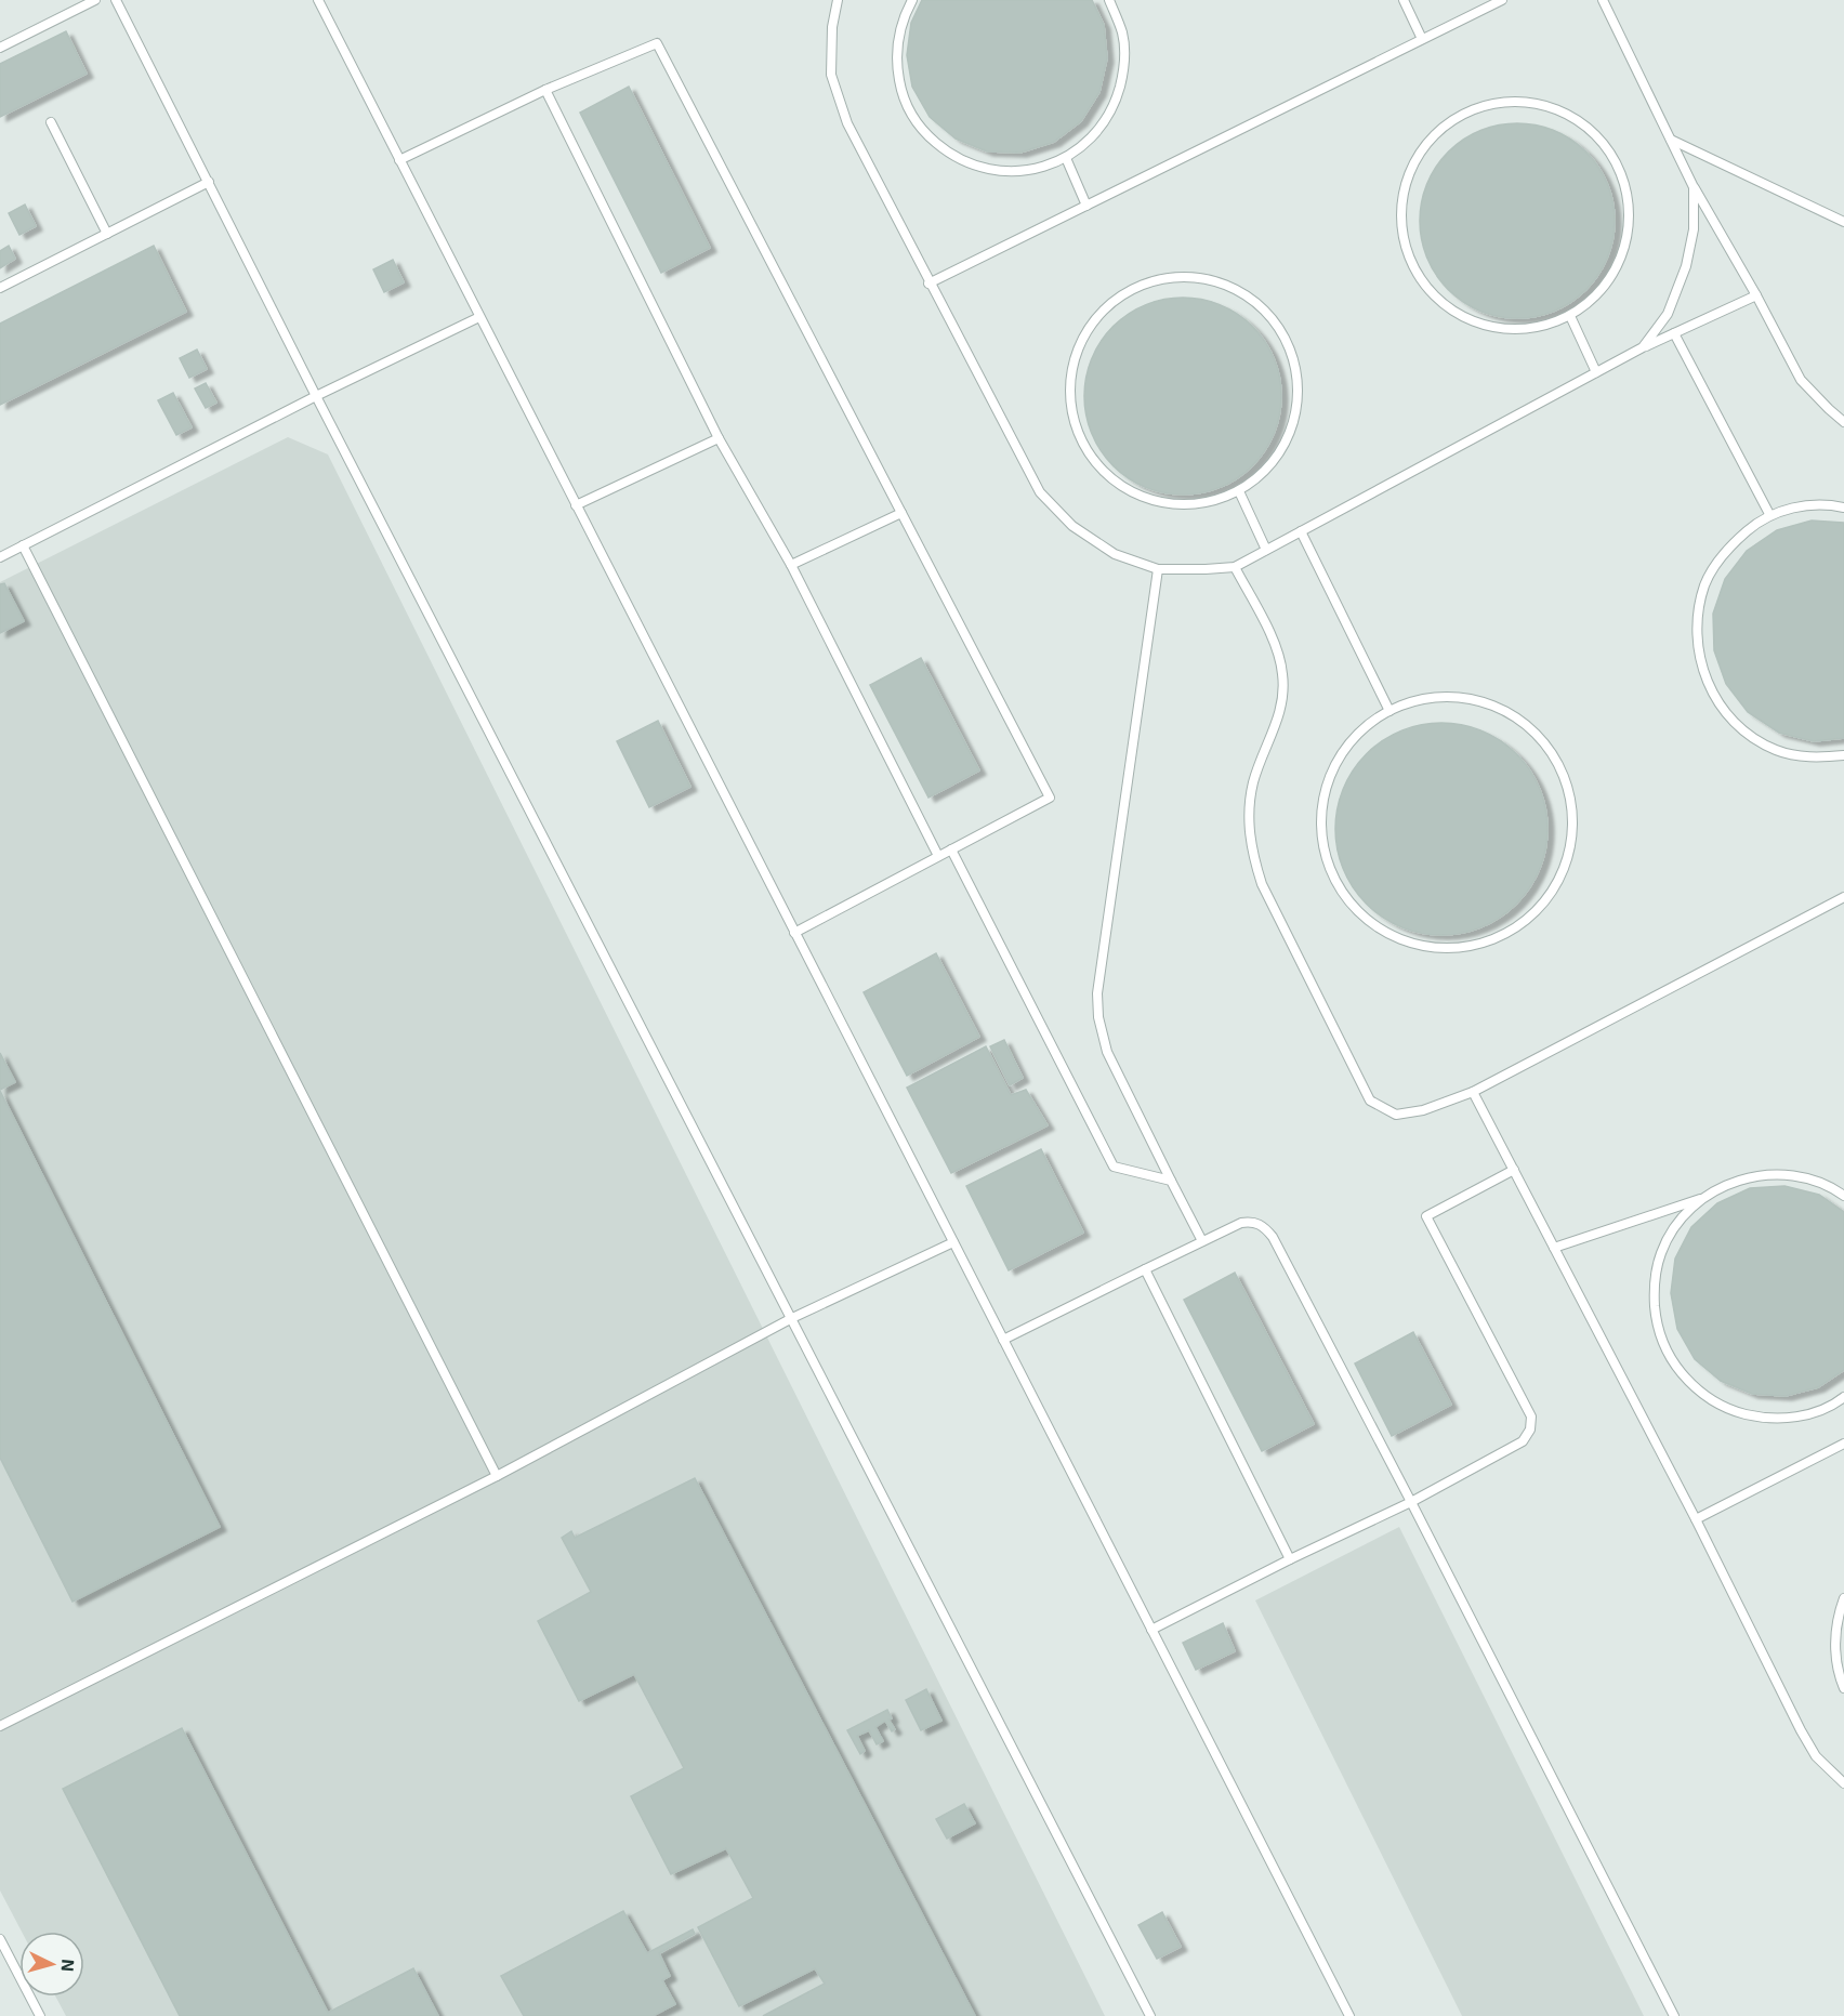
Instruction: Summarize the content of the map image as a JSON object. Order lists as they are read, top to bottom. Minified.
{"north":"right"}
